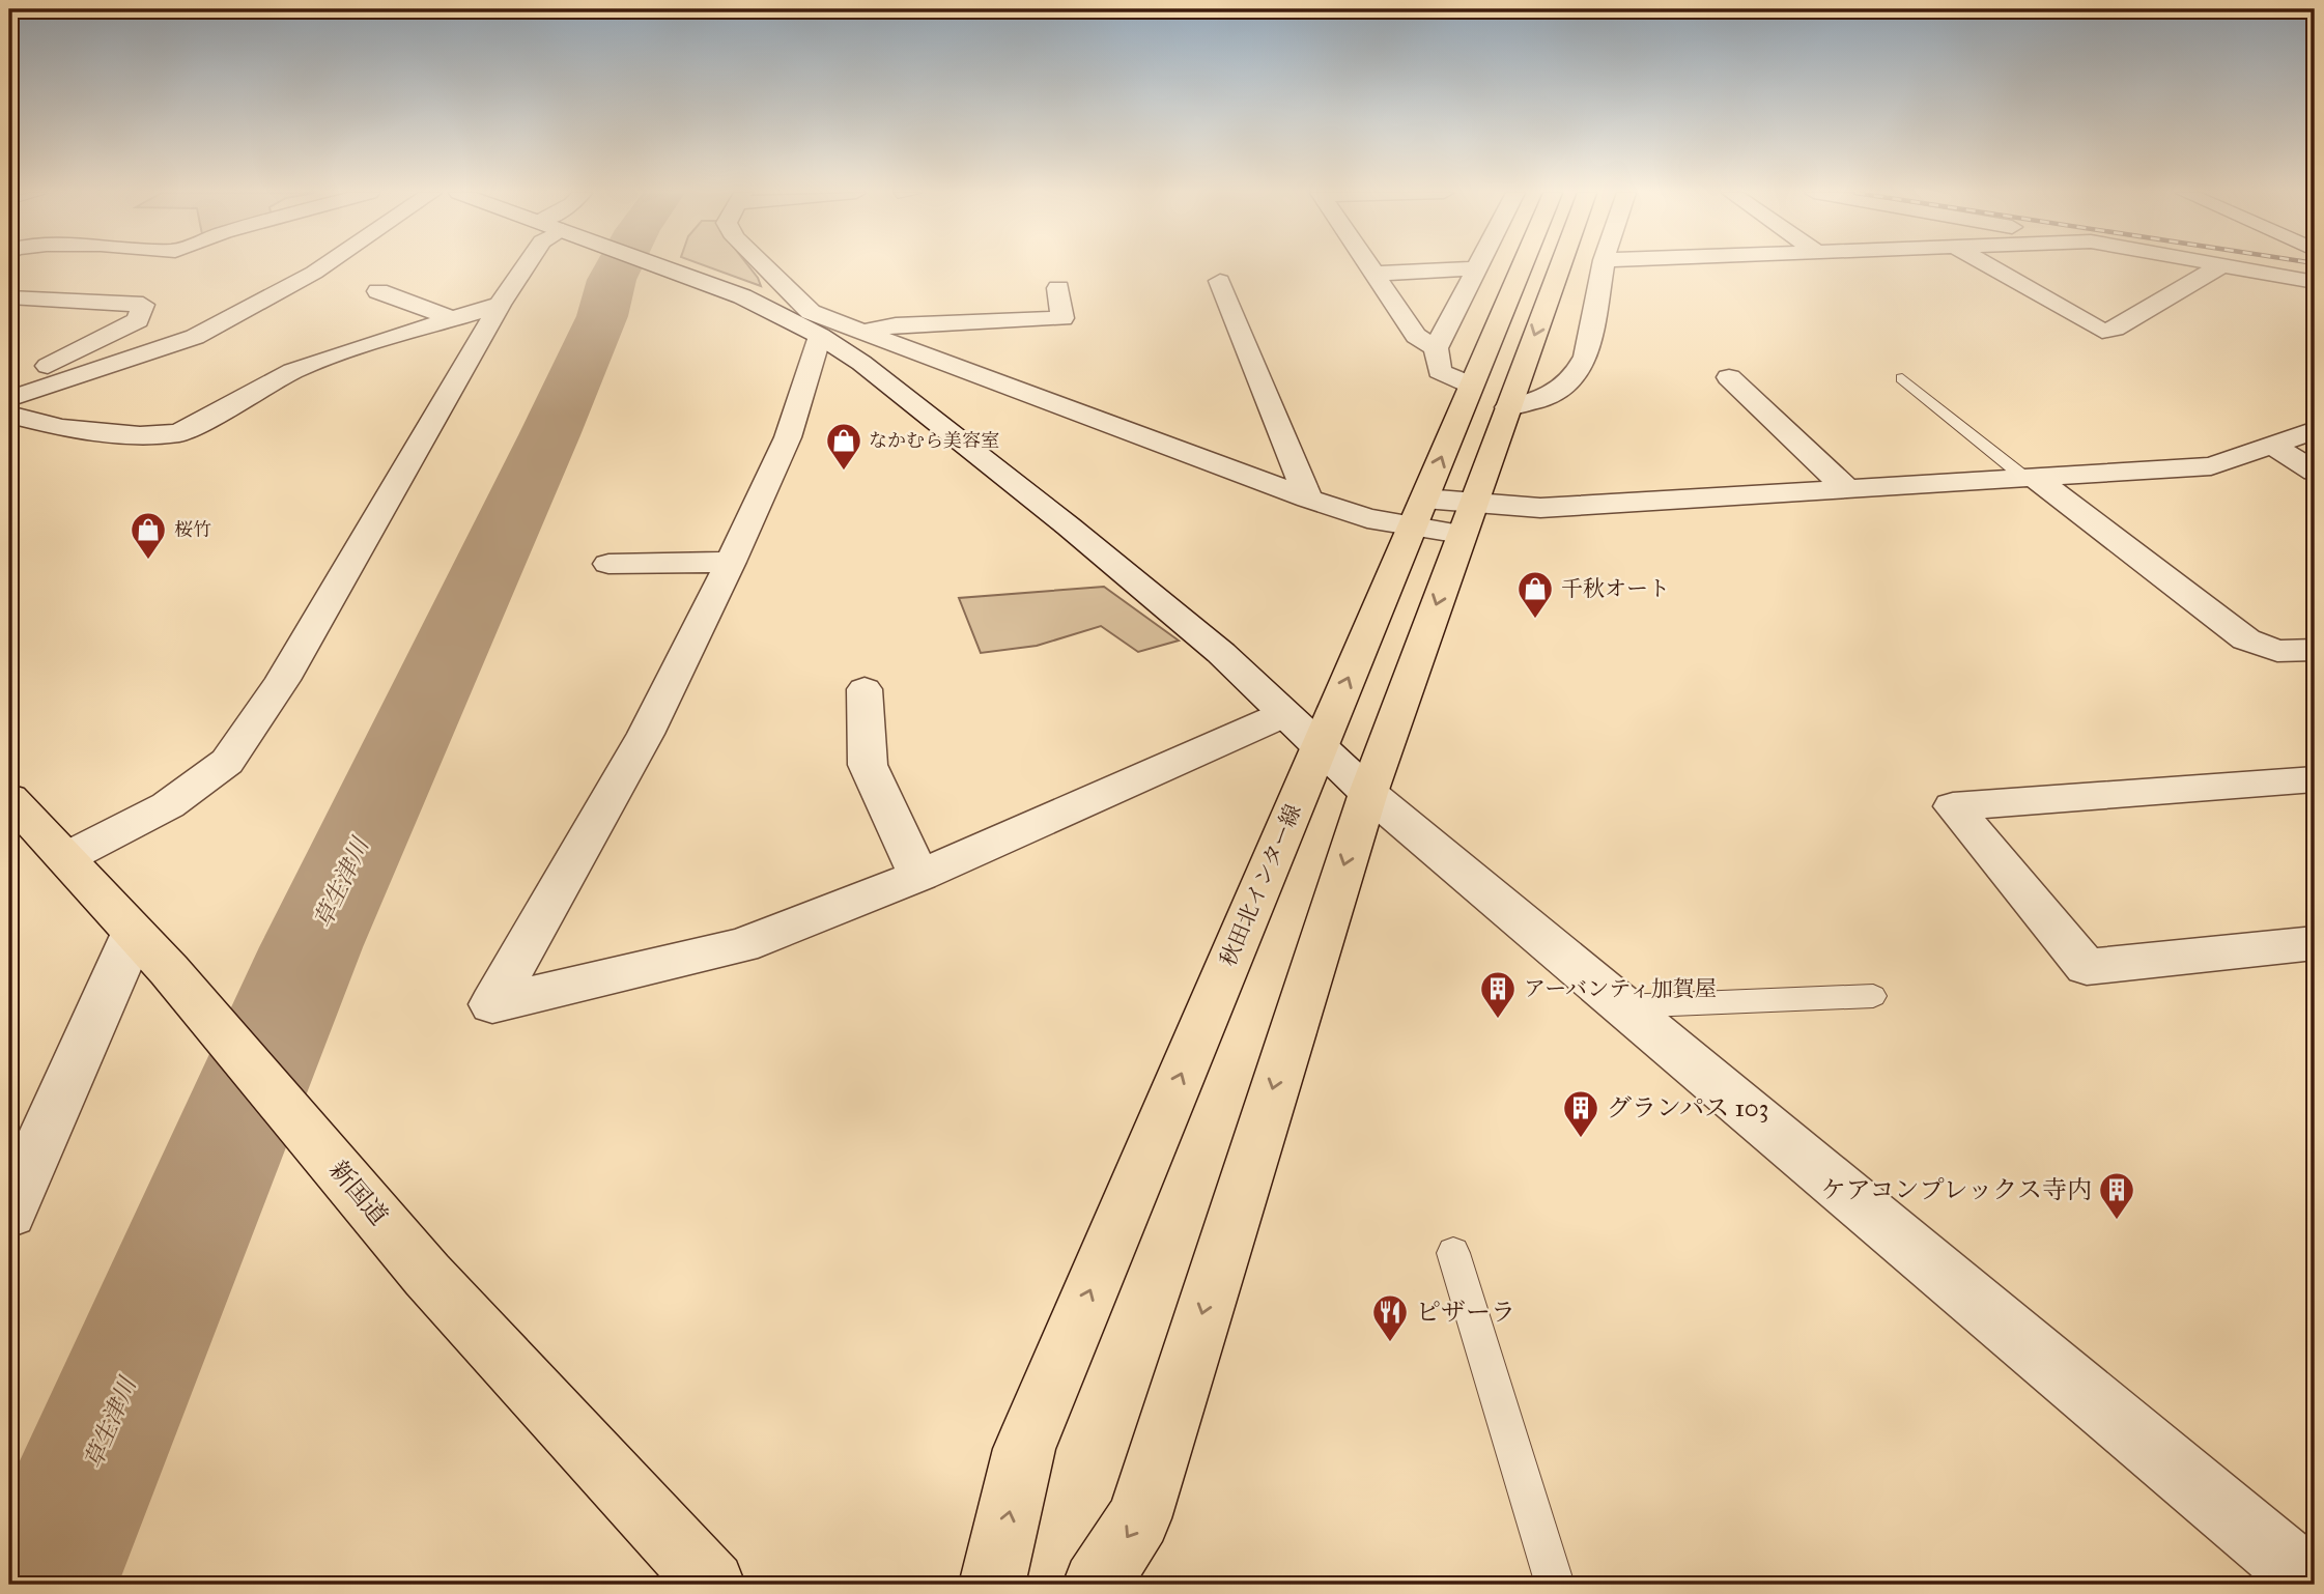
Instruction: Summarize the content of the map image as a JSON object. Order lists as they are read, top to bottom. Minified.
{"streets":{"main road":["秋田北インター線","新国道"]},"water":["草生津川"],"places":{"shop":["なかむら美容室","桜竹","千秋オート"],"building":["アーバンティ加賀屋","グランパス 103","ケアコンプレックス寺内"],"restaurant":["ピザーラ"]}}
